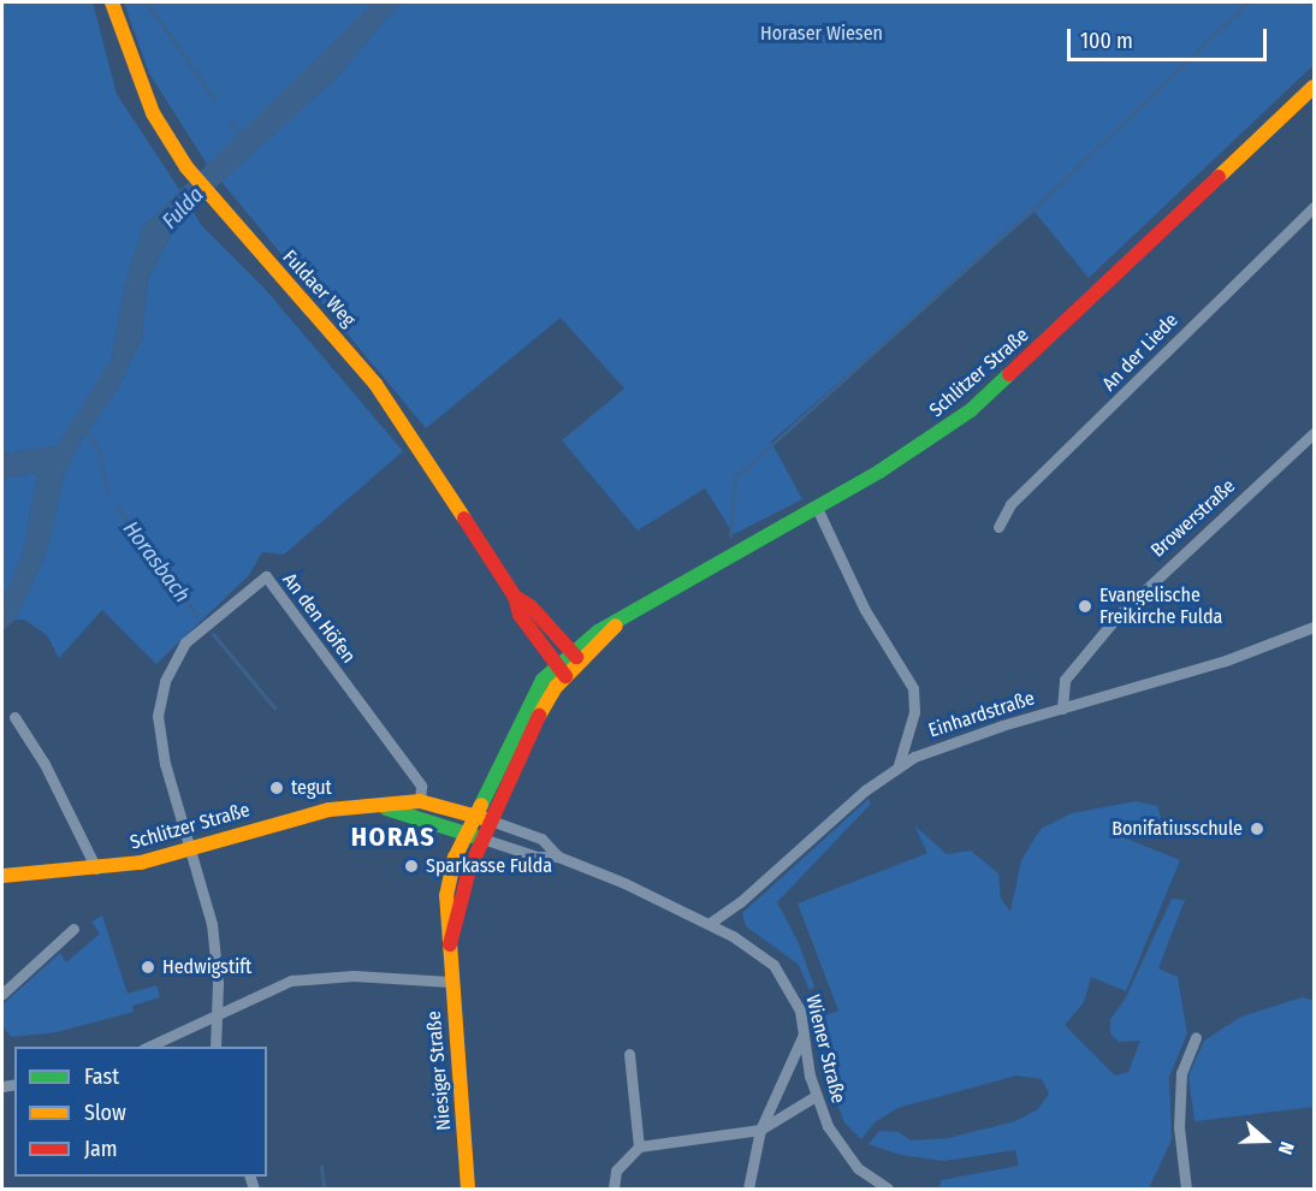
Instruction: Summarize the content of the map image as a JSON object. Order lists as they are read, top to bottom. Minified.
{"streets":{"main road":["Fuldaer Weg","Schlitzer Straße","Niesiger Straße"],"street":["An der Liede","Browerstraße","An den Höfen","Einhardstraße","Wiener Straße"]},"crossings":[["Fuldaer Weg","Schlitzer Straße"],["Schlitzer Straße","An den Höfen"],["Schlitzer Straße","Wiener Straße"],["Schlitzer Straße","Niesiger Straße"],["Browerstraße","Einhardstraße"],["Einhardstraße","Wiener Straße"],["Wiener Straße","Niesiger Straße"]],"districts":["HORAS"],"water":["Fulda","Horasbach"],"parks":["Horaser Wiesen"],"places":["Evangelische Freikirche Fulda","tegut","Bonifatiusschule","Sparkasse Fulda","Hedwigstift"],"legend":["Fast","Slow","Jam"],"scale_bar":"100 m","north":"right"}
